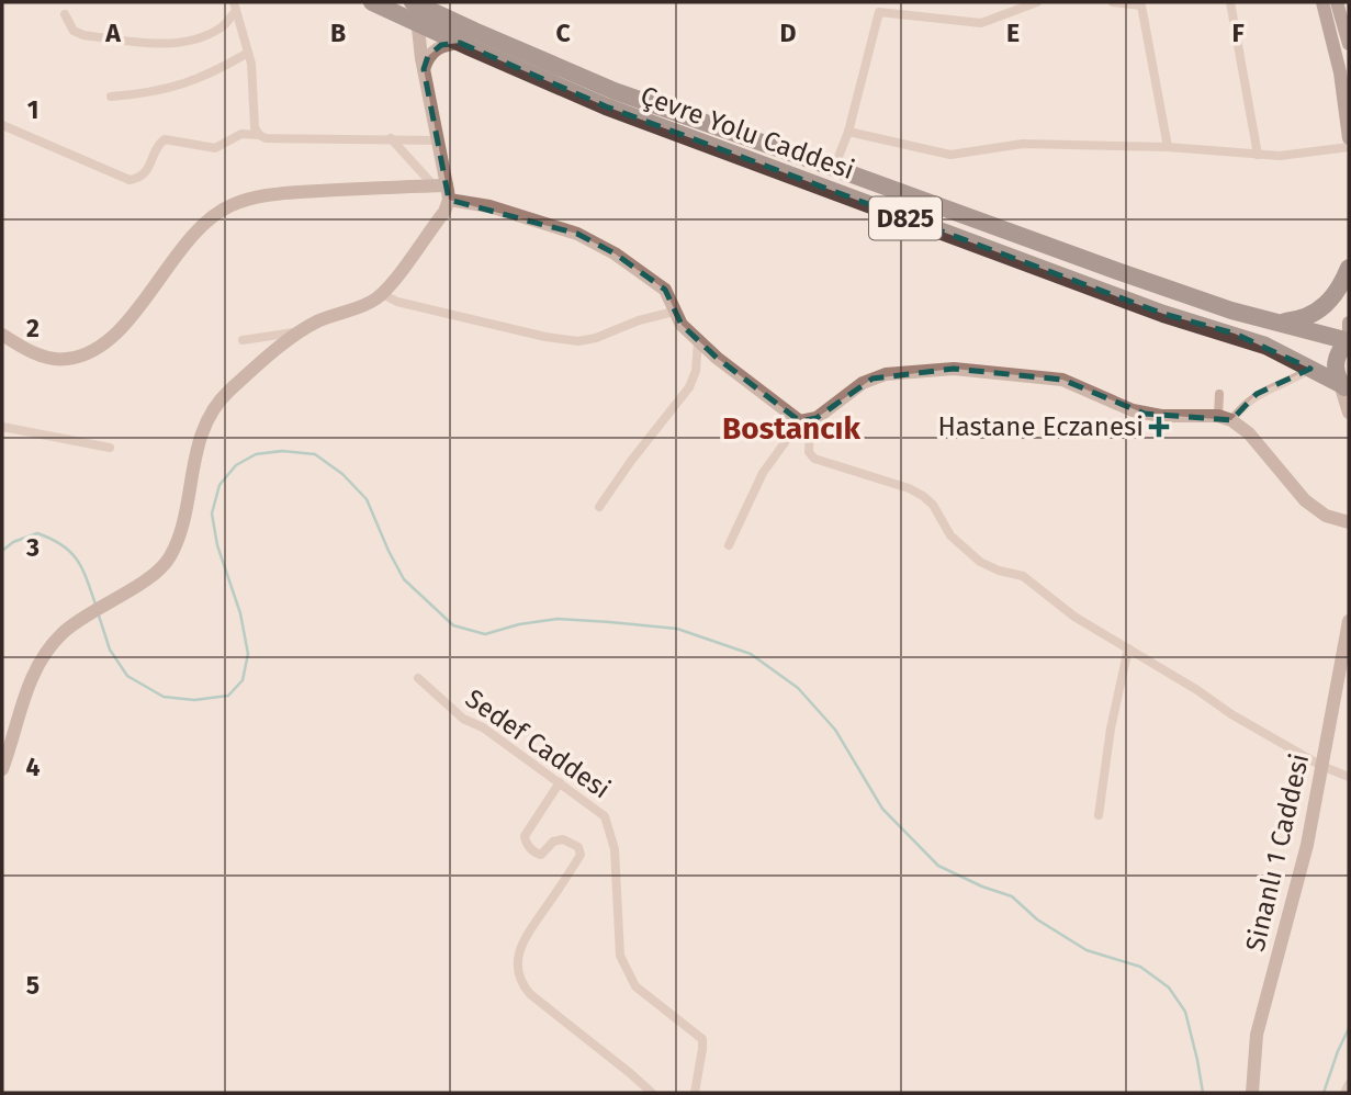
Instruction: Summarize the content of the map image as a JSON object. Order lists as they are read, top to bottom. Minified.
{"streets":{"highway":["Çevre Yolu Caddesi","D825"],"street":["Sedef Caddesi","Sinanlı 1 Caddesi"]},"districts":["Bostancık"],"places":{"health":["Hastane Eczanesi"]},"grid":{"columns":["A","B","C","D","E","F"],"rows":["1","2","3","4","5"]}}
